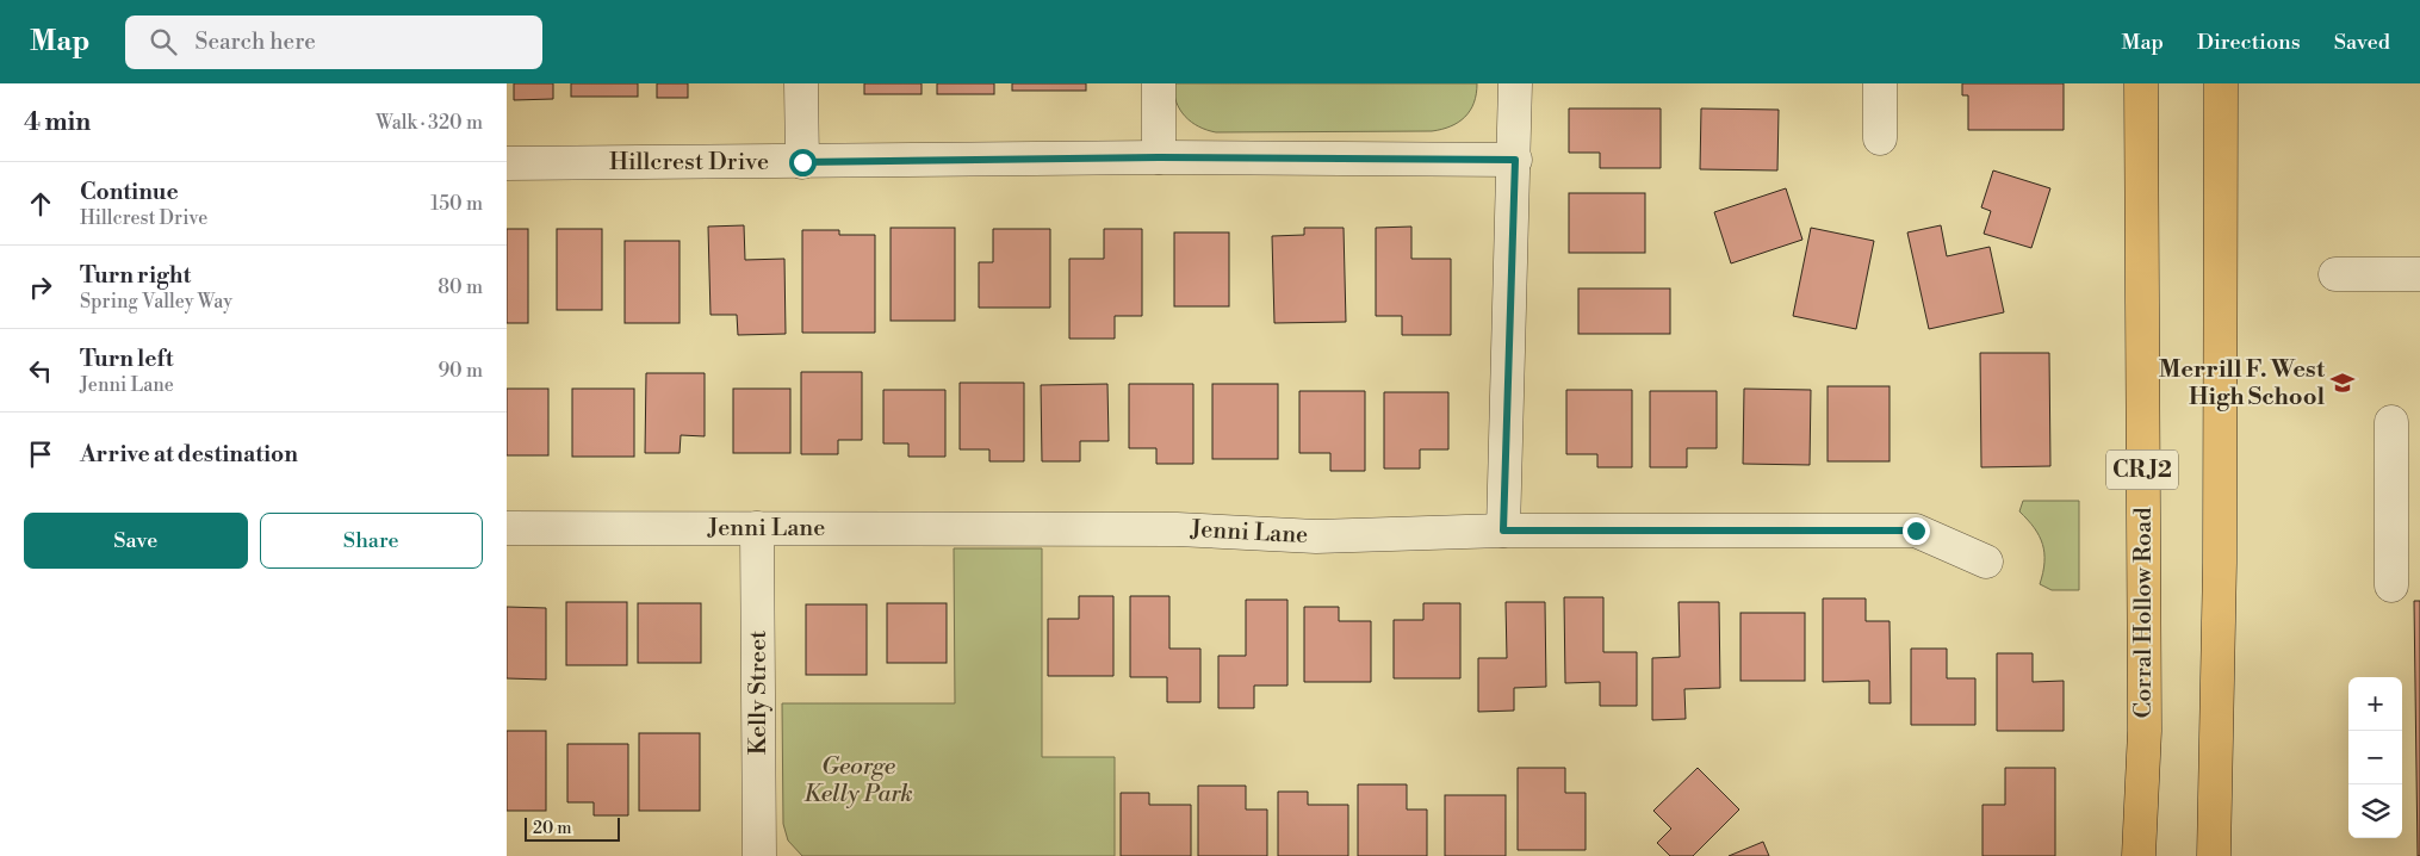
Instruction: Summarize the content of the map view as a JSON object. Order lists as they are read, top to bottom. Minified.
{"streets":{"main road":["CR J2","Corral Hollow Road"],"street":["Hillcrest Drive","Jenni Lane","Kelly Street"]},"crossings":[["Jenni Lane","Kelly Street"]],"parks":["George Kelly Park"],"places":{"school or university":["Merrill F. West High School"]},"scale_bar":"20 m","page":{"header":"Map","search":"Search here","nav":["Map","Directions","Saved"],"heading":["4 min","Walk · 320 m"],"list":[["Continue","Hillcrest Drive","150 m"],["Turn right","Spring Valley Way","80 m"],["Turn left","Jenni Lane","90 m"],"Arrive at destination"],"buttons":["Save","Share"],"map_buttons":["+","−"],"scale":"20 m"}}
